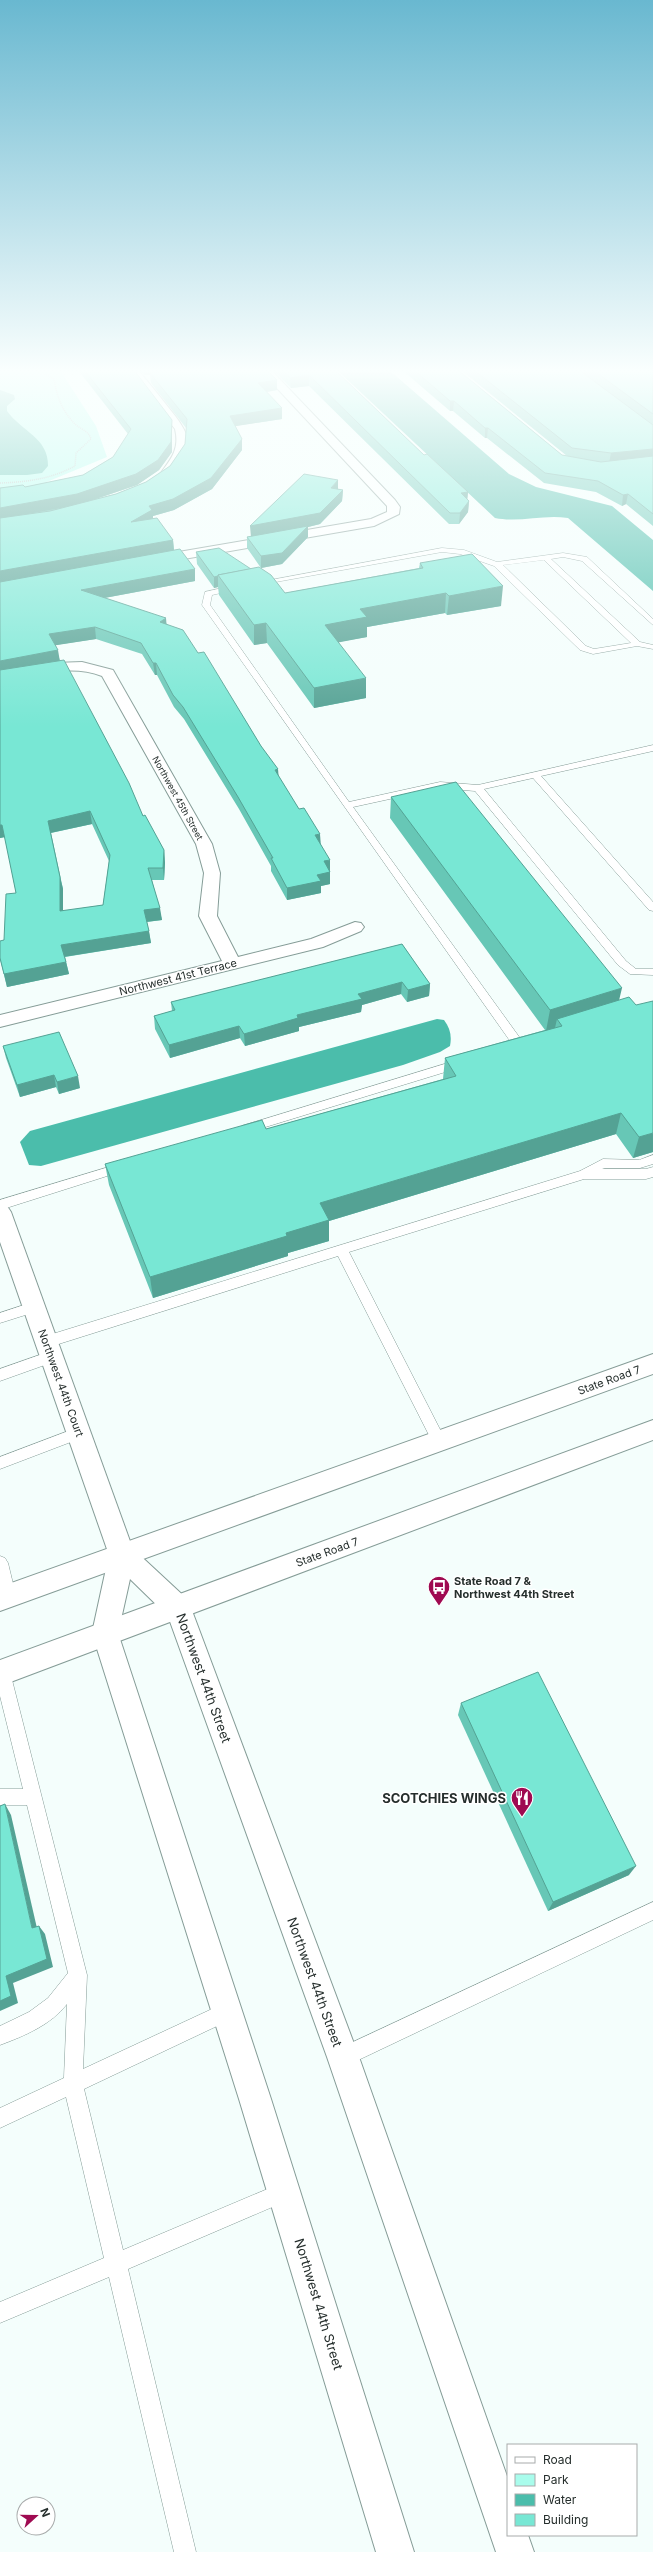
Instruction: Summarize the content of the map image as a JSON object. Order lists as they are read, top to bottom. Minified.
{"streets":{"street":["Northwest 45th Street","Northwest 41st Terrace","State Road 7","Northwest 44th Court","Northwest 44th Street"]},"crossings":[["Northwest 45th Street","Northwest 41st Terrace"],["State Road 7","Northwest 44th Court"],["State Road 7","Northwest 44th Street"],["Northwest 44th Court","Northwest 44th Street"]],"places":{"bus stop":["State Road 7 & Northwest 44th Street"],"restaurant":["SCOTCHIES WINGS"]},"legend":["Road","Park","Water","Building"],"north":"right"}
